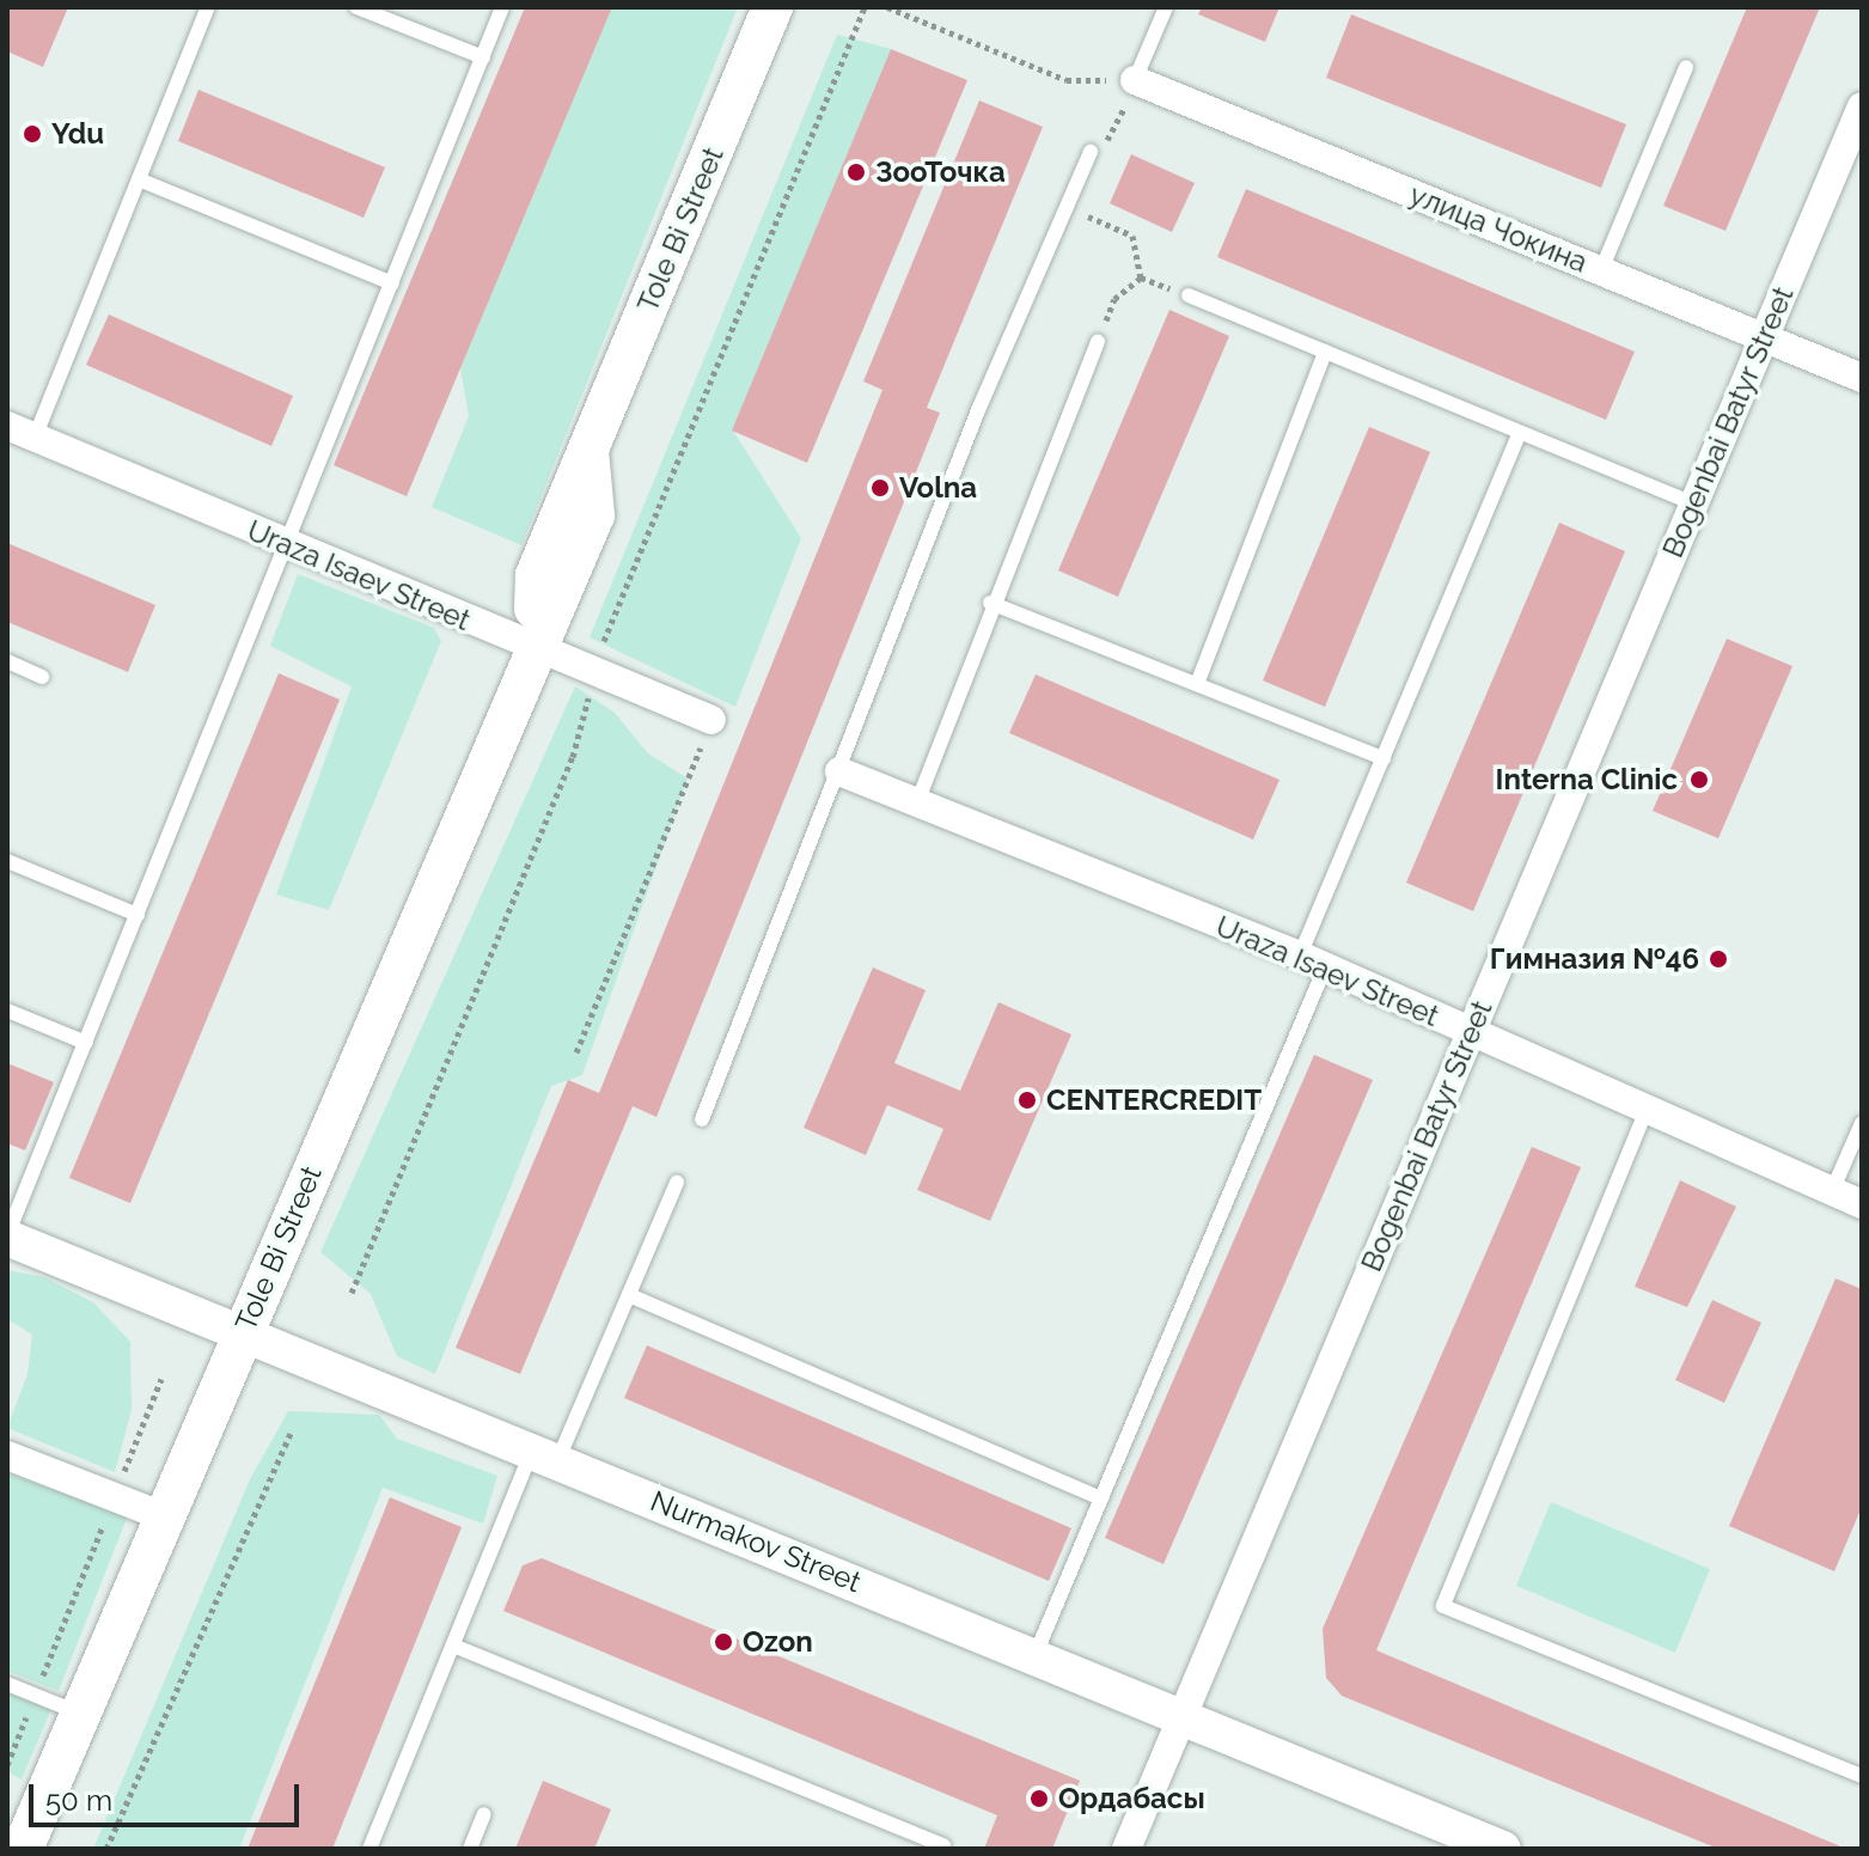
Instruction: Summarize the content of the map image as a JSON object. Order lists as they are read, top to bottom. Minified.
{"streets":{"main road":["Tole Bi Street"],"street":["улица Чокина","Bogenbai Batyr Street","Uraza Isaev Street","Nurmakov Street"]},"crossings":[["улица Чокина","Bogenbai Batyr Street"],["Tole Bi Street","Uraza Isaev Street"],["Tole Bi Street","Nurmakov Street"],["Bogenbai Batyr Street","Uraza Isaev Street"],["Bogenbai Batyr Street","Nurmakov Street"]],"places":["Ydu","ЗооТочка","Volna","Interna Clinic","Гимназия №46","CENTERCREDIT","Ozon","Ордабасы"],"scale_bar":"50 m"}
